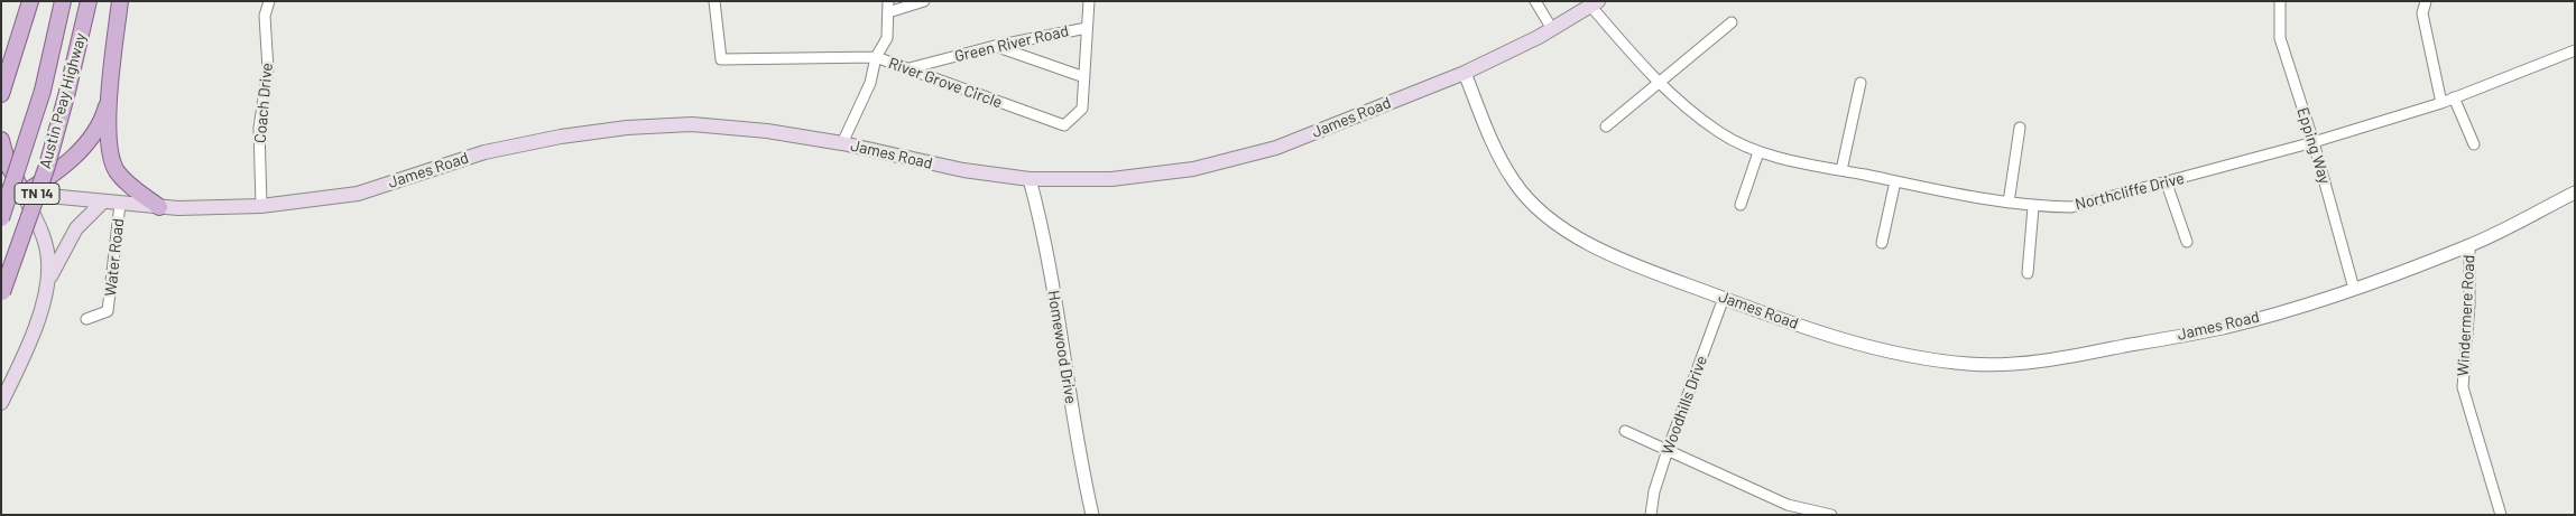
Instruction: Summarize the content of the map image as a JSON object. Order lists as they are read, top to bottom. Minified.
{"streets":{"main road":["Austin Peay Highway","James Road","TN 14"],"street":["Green River Road","River Grove Circle","Coach Drive","Epping Way","Northcliffe Drive","Water Road","Windermere Road","Homewood Drive","Woodhills Drive"]},"crossings":[["Green River Road","River Grove Circle"],["Coach Drive","James Road"],["James Road","Epping Way"],["James Road","Water Road"],["James Road","Windermere Road"],["James Road","Homewood Drive"],["James Road","Woodhills Drive"],["Epping Way","Northcliffe Drive"]]}
